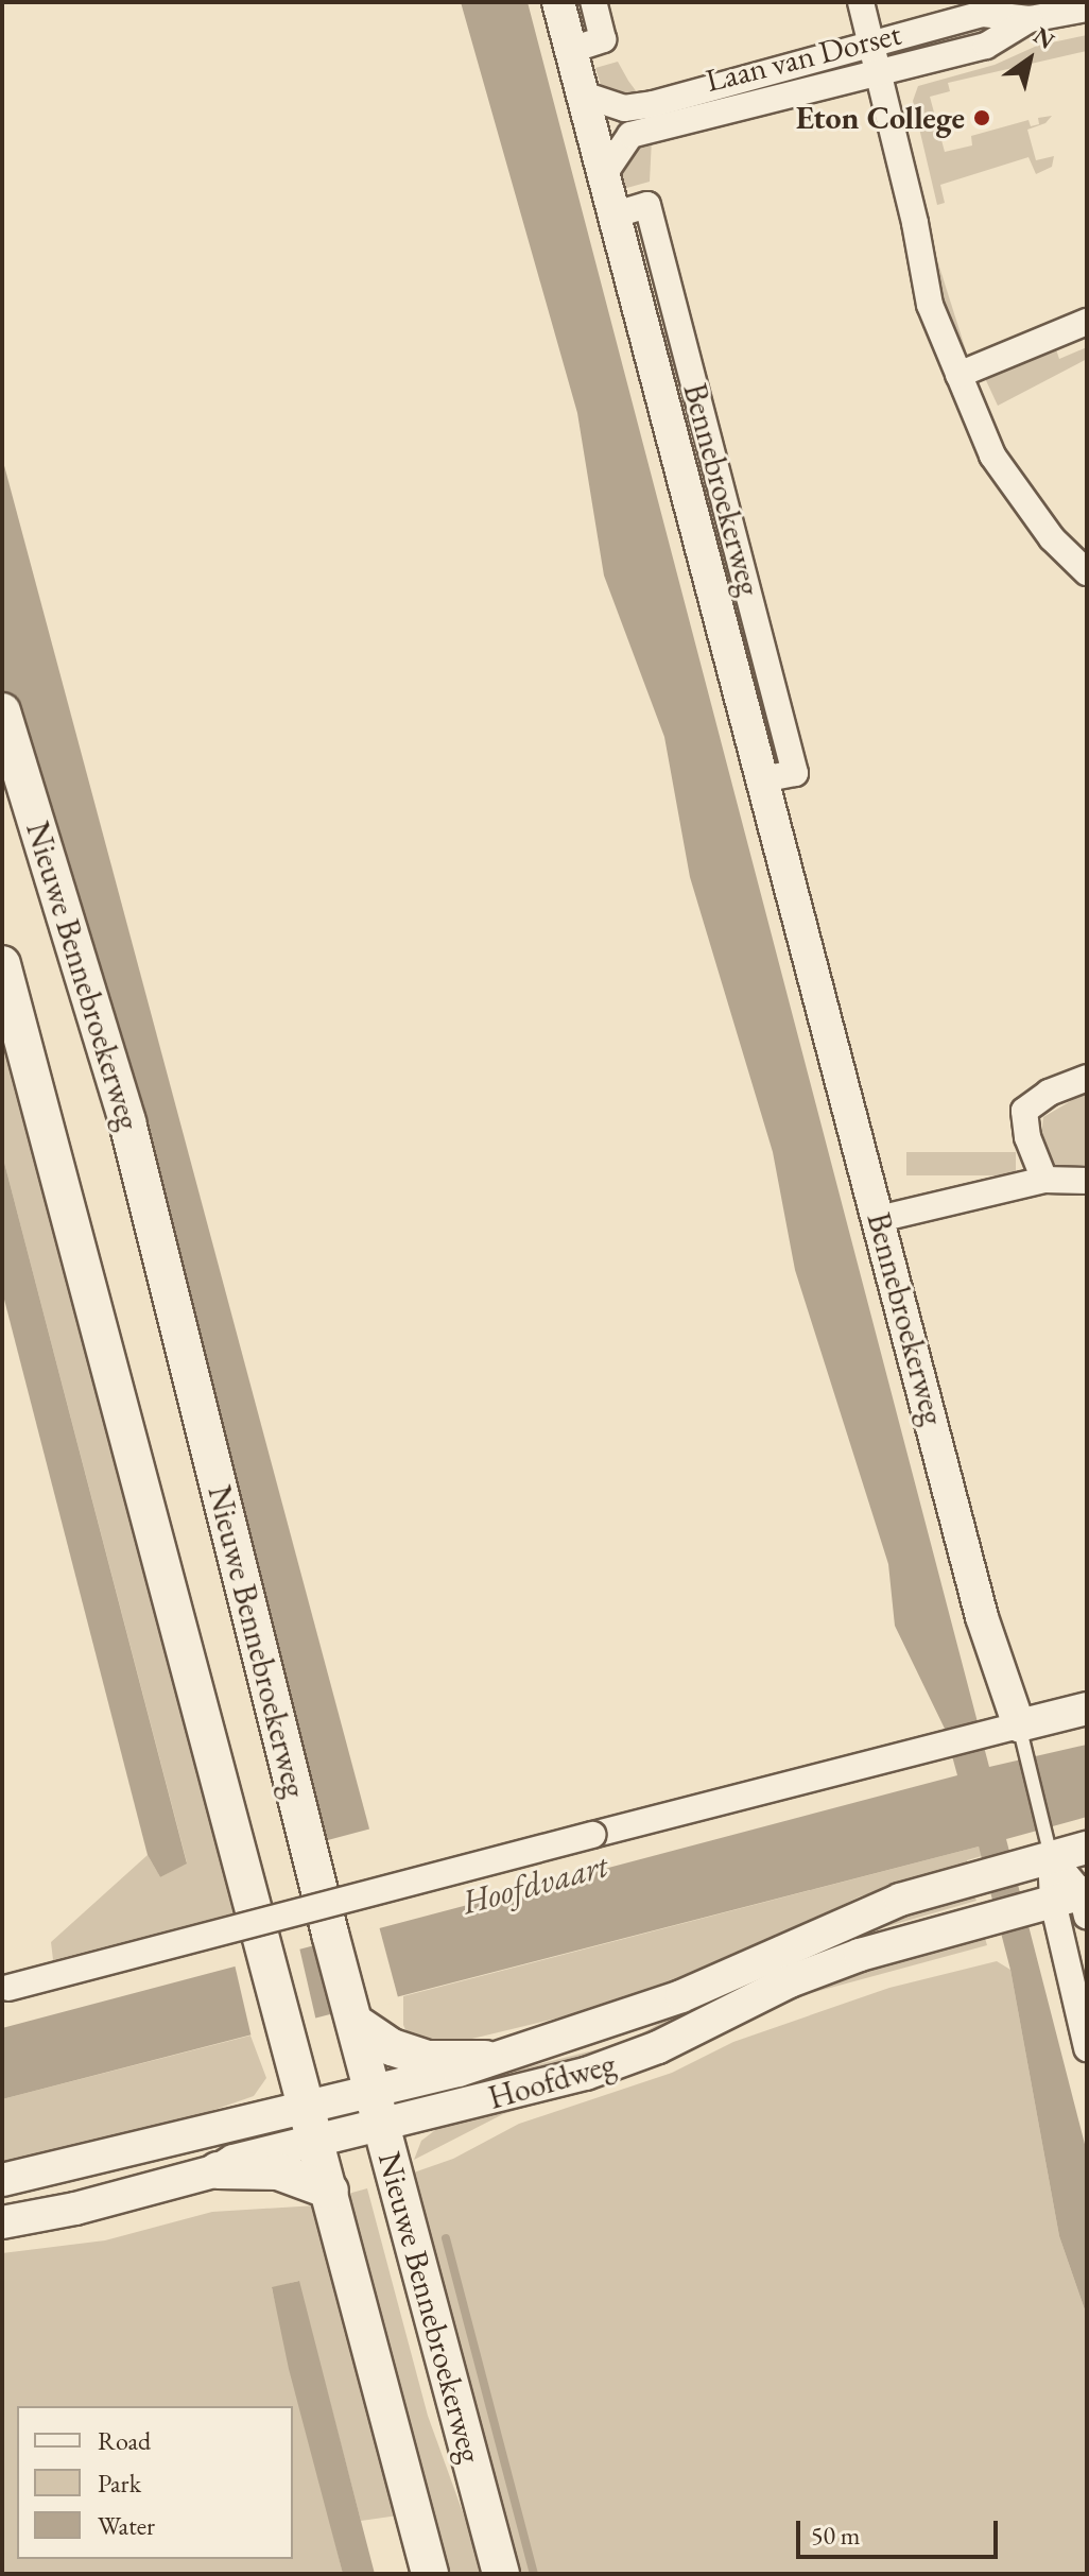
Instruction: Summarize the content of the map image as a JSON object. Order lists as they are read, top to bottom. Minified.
{"streets":{"main road":["Nieuwe Bennebroekerweg"],"street":["Laan van Dorset","Bennebroekerweg","Hoofdweg"]},"crossings":[["Laan van Dorset","Bennebroekerweg"],["Bennebroekerweg","Hoofdweg"],["Nieuwe Bennebroekerweg","Hoofdweg"]],"water":["Hoofdvaart"],"places":["Eton College"],"legend":["Road","Park","Water"],"scale_bar":"50 m","north":"top right"}
